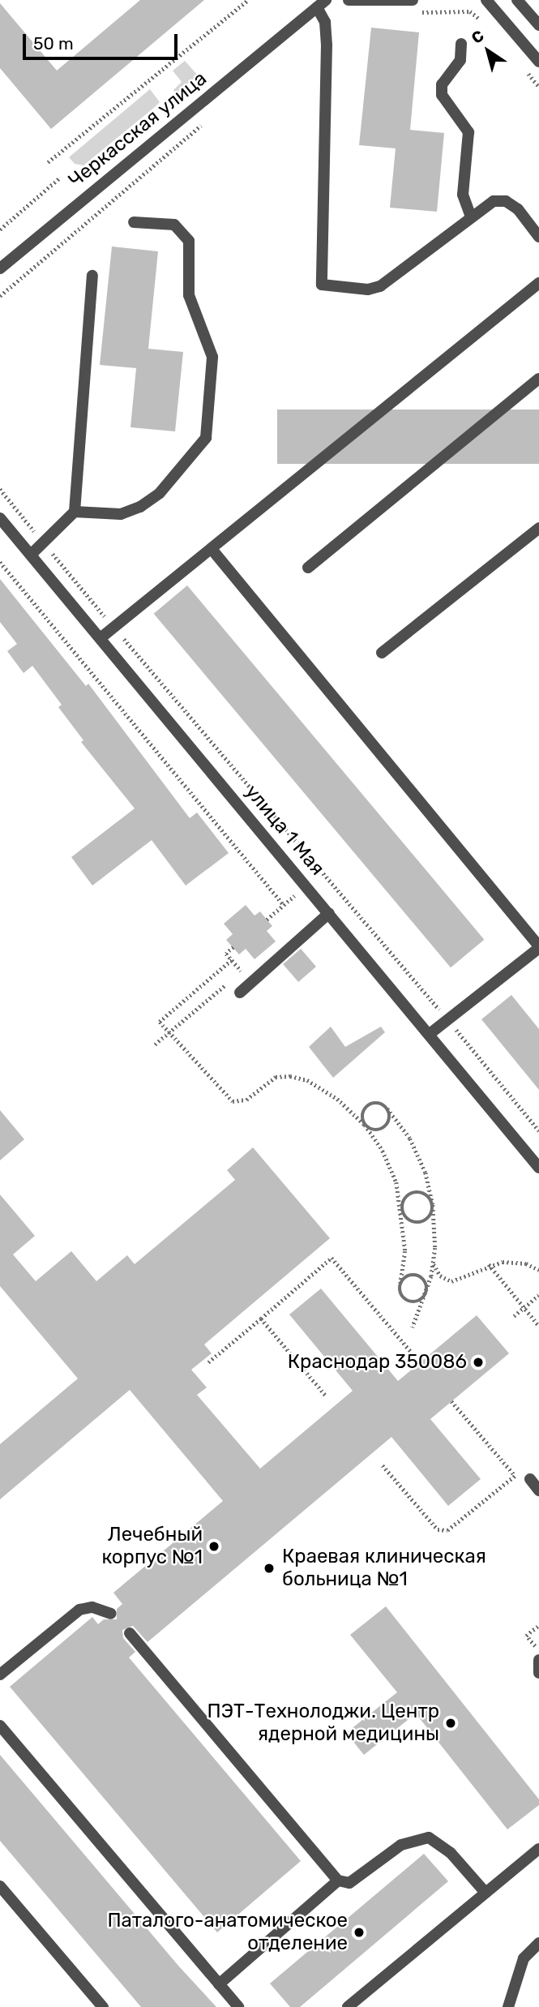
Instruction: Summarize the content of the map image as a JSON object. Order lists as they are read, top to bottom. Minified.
{"streets":{"street":["Черкасская улица","улица 1 Мая"]},"places":["Краснодар 350086","Лечебный корпус №1","Краевая клиническая больница №1","ПЭТ-Технолоджи. Центр ядерной медицины","Паталого-анатомическое отделение"],"scale_bar":"50 m","north":"top left"}
